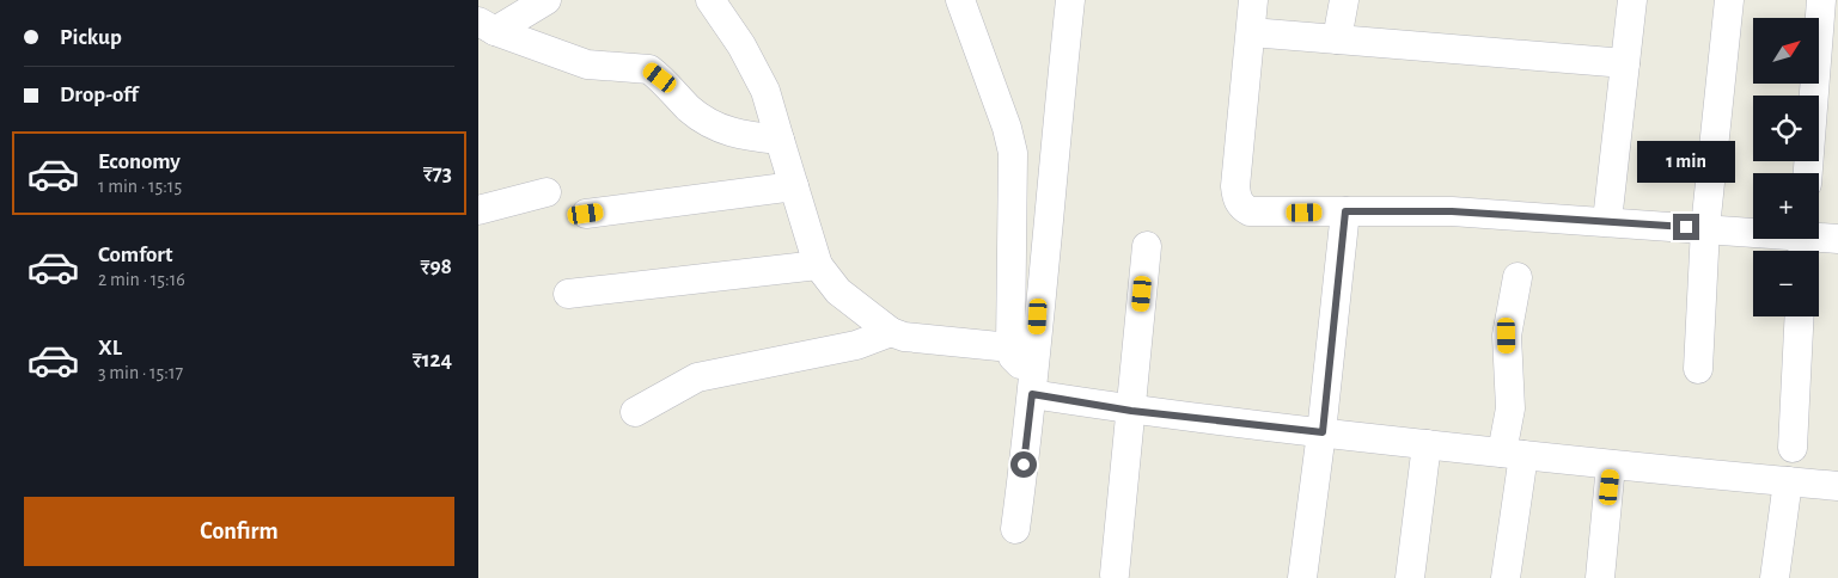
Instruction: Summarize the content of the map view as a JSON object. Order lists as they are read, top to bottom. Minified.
{"north":"top right","page":{"banner":["Pickup","Drop-off"],"map_buttons":["+","−"],"list":[{"name":"Economy","note":"1 min · 15:15","value":"₹73"},{"name":"Comfort","note":"2 min · 15:16","value":"₹98"},{"name":"XL","note":"3 min · 15:17","value":"₹124"}],"bubble":"1 min","buttons":"Confirm"}}
